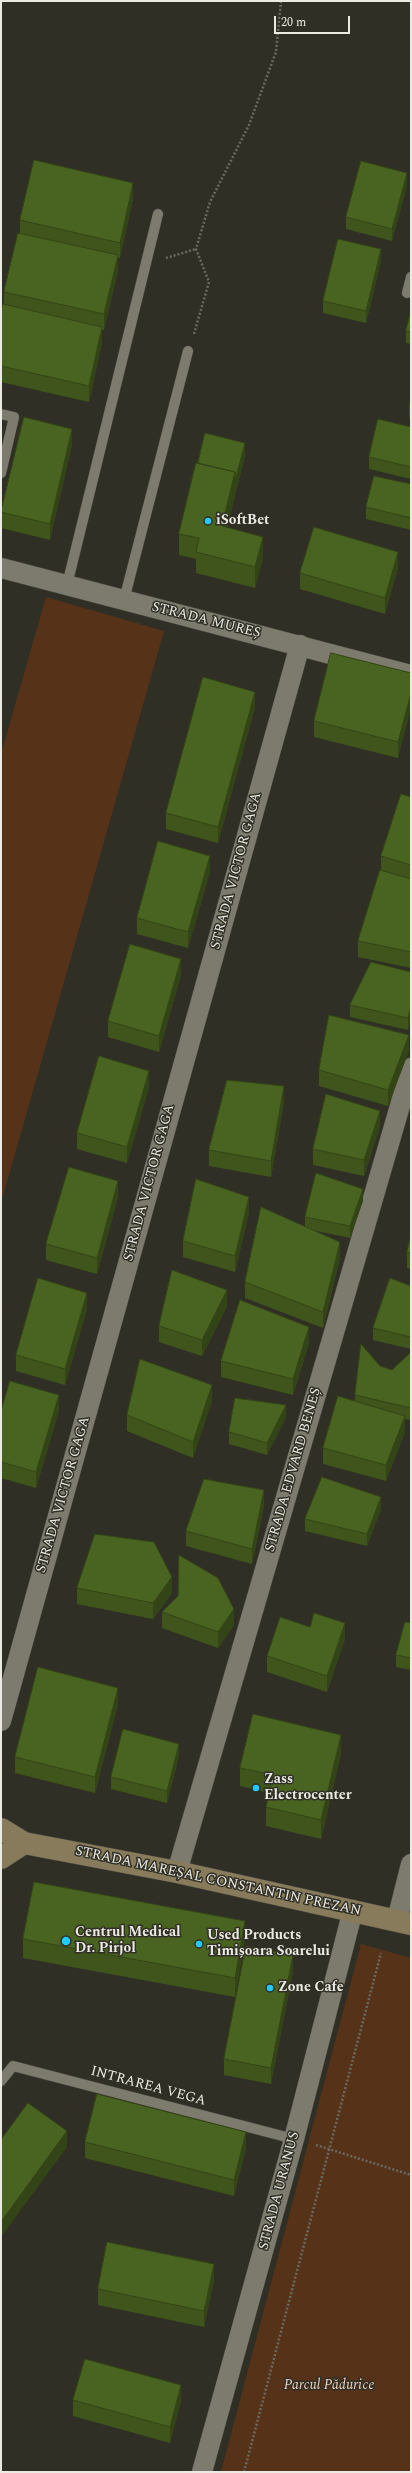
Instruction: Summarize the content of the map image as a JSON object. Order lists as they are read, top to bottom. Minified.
{"streets":{"main road":["STRADA MAREȘAL CONSTANTIN PREZAN"],"street":["STRADA MUREȘ","STRADA VICTOR GAGA","STRADA EDVARD BENEȘ","STRADA URANUS"],"lane":["INTRAREA VEGA"]},"crossings":[["STRADA MUREȘ","STRADA VICTOR GAGA"],["STRADA EDVARD BENEȘ","STRADA MAREȘAL CONSTANTIN PREZAN"],["STRADA MAREȘAL CONSTANTIN PREZAN","STRADA URANUS"],["INTRAREA VEGA","STRADA URANUS"]],"parks":["Parcul Pădurice"],"places":["iSoftBet","Zass Electrocenter","Centrul Medical Dr. Pirjol","Used Products Timișoara Soarelui","Zone Cafe"],"scale_bar":"20 m"}
